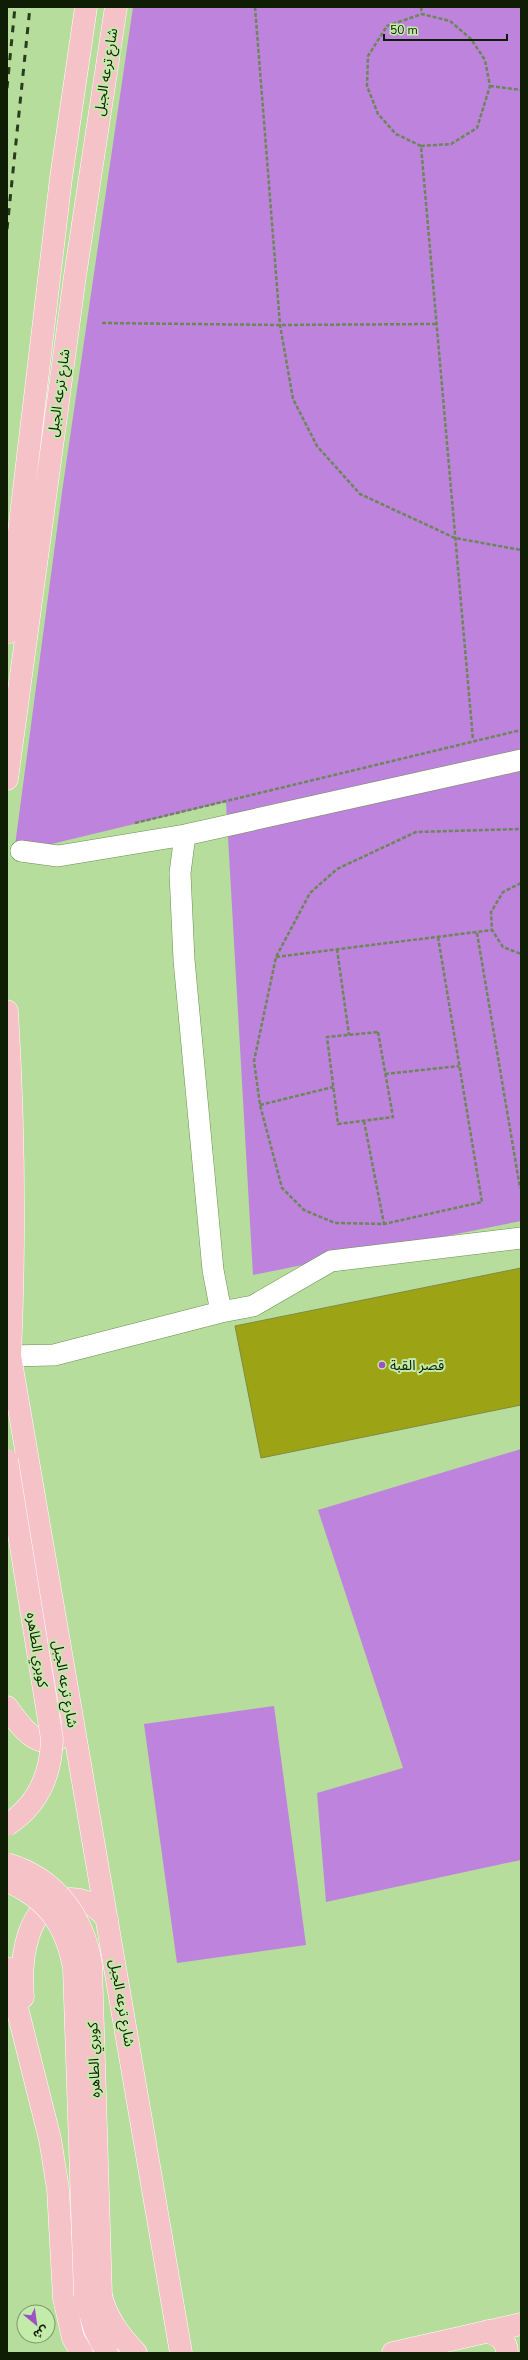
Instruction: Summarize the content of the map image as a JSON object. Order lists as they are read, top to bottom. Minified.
{"streets":{"main road":["شارع ترعه الجبل","كوبري الطاهره"]},"places":["قصر القبة"],"scale_bar":"50 m","north":"bottom right"}
